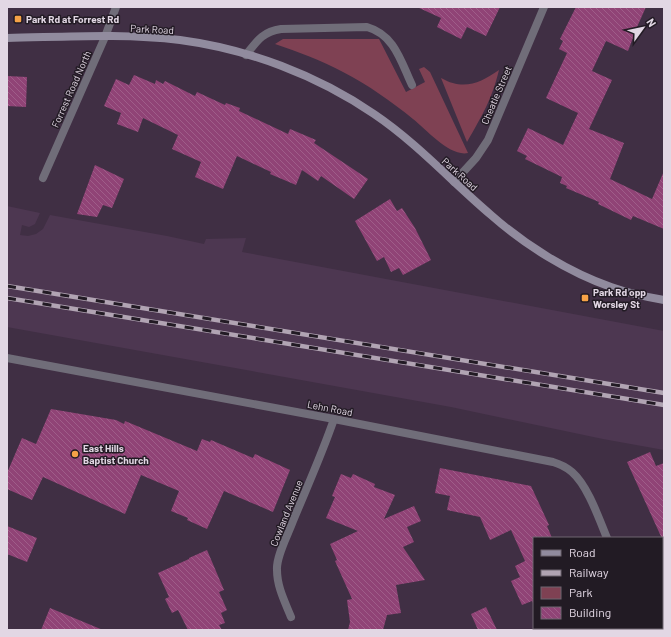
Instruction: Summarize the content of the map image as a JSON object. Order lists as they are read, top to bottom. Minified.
{"streets":{"main road":["Park Road"],"street":["Forrest Road North","Cheatle Street","Lehn Road","Cowland Avenue"]},"crossings":[["Park Road","Forrest Road North"],["Park Road","Cheatle Street"],["Lehn Road","Cowland Avenue"]],"places":{"transit":["Park Rd at Forrest Rd","Park Rd opp Worsley St"],"other":["East Hills Baptist Church"]},"legend":["Road","Railway","Park","Building"],"north":"top right"}
